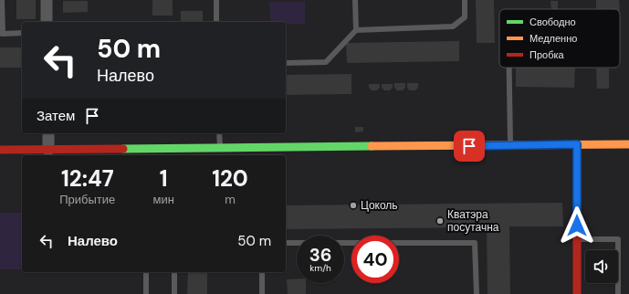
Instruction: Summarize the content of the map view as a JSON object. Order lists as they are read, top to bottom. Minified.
{"places":["Цоколь","Кватэра посутачна"],"legend":["Свободно","Медленно","Пробка"],"page":{"turn":["50 m","Налево"],"then":"Затем","eta":["12:47","Прибытие","1","мин","120","m"],"list":[{"name":"Налево","value":"50 m"}],"speed":"36 km/h","limit":"40"}}
